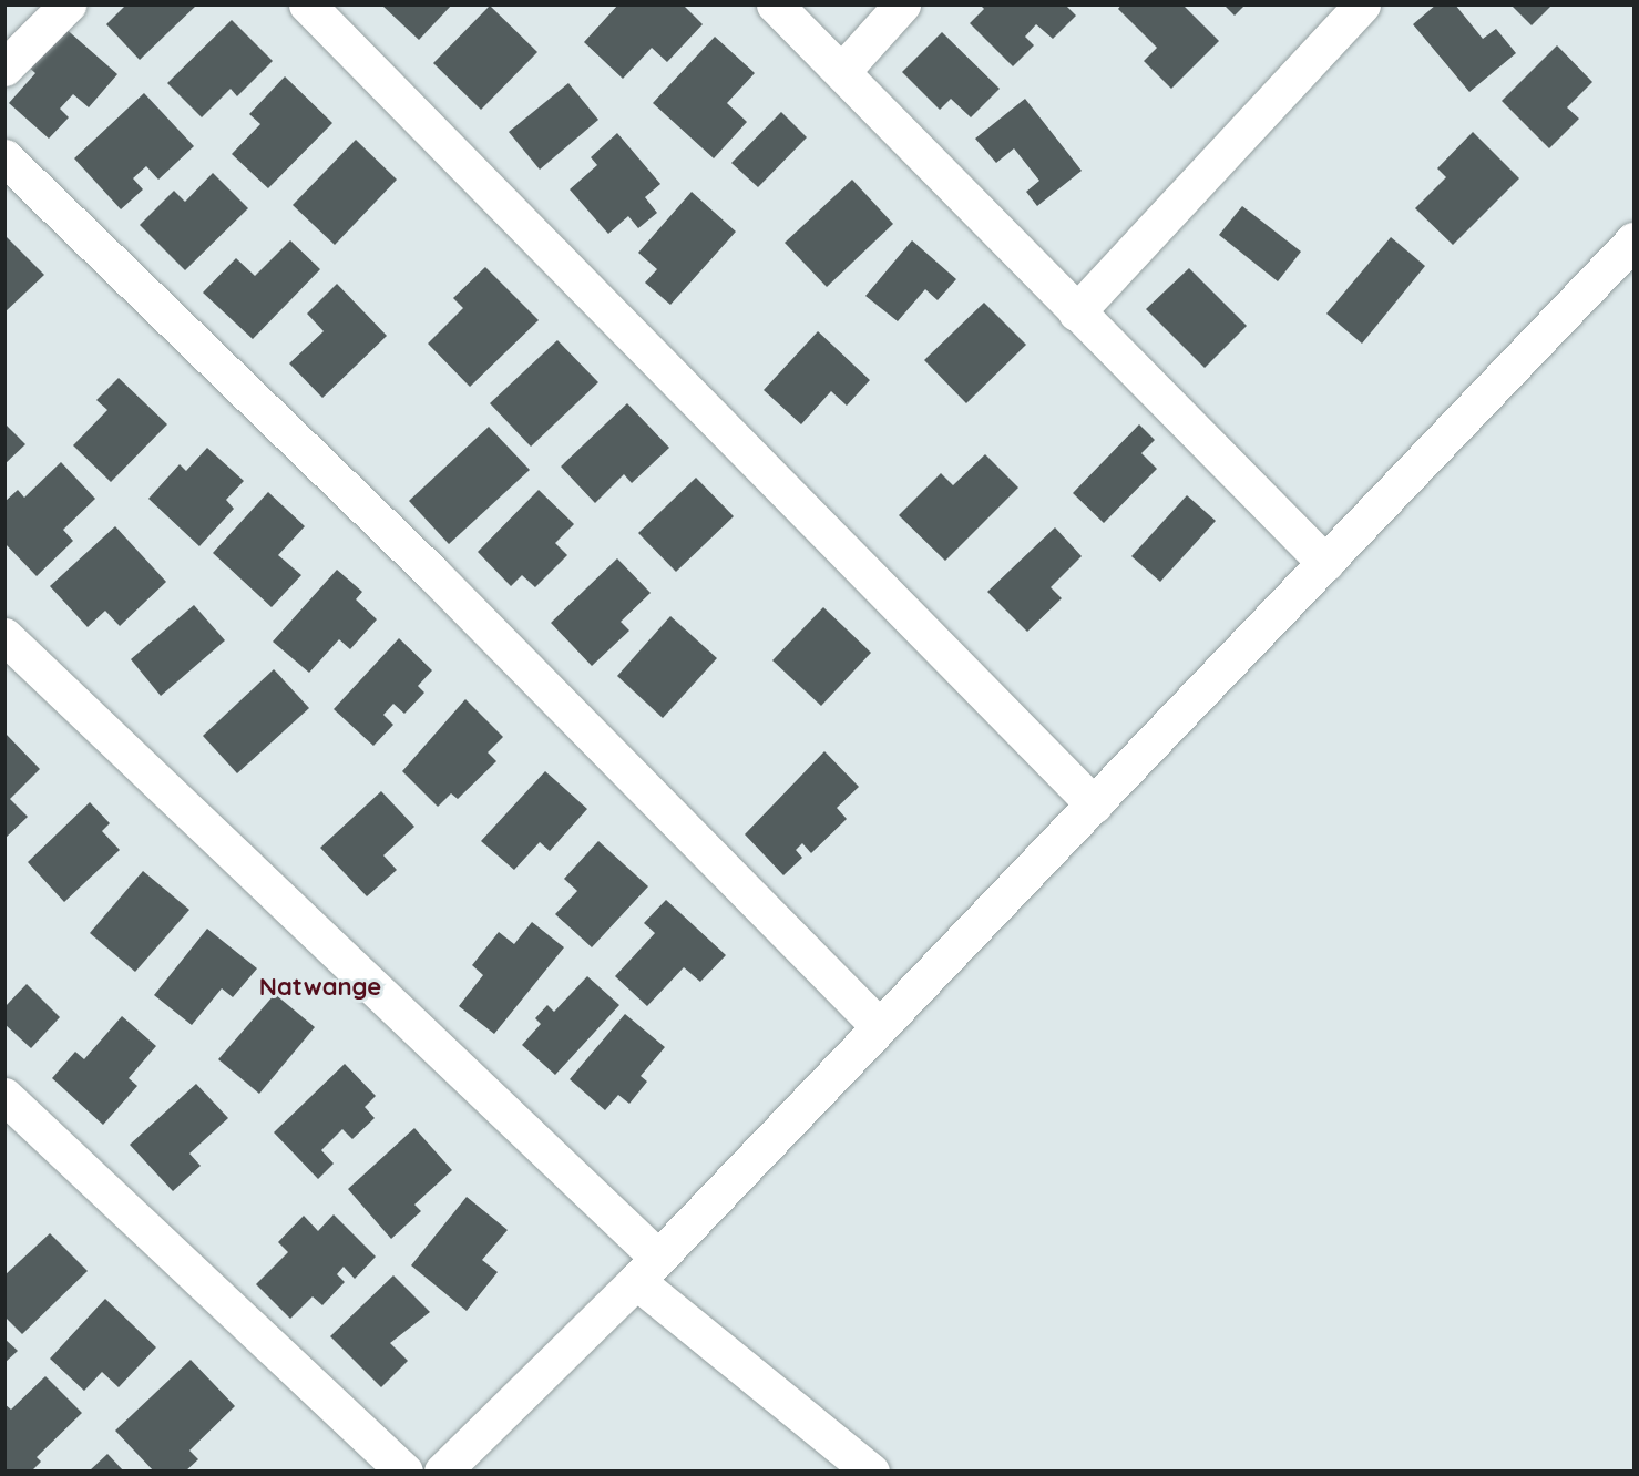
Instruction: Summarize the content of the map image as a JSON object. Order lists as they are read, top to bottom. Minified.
{"districts":["Natwange"]}
